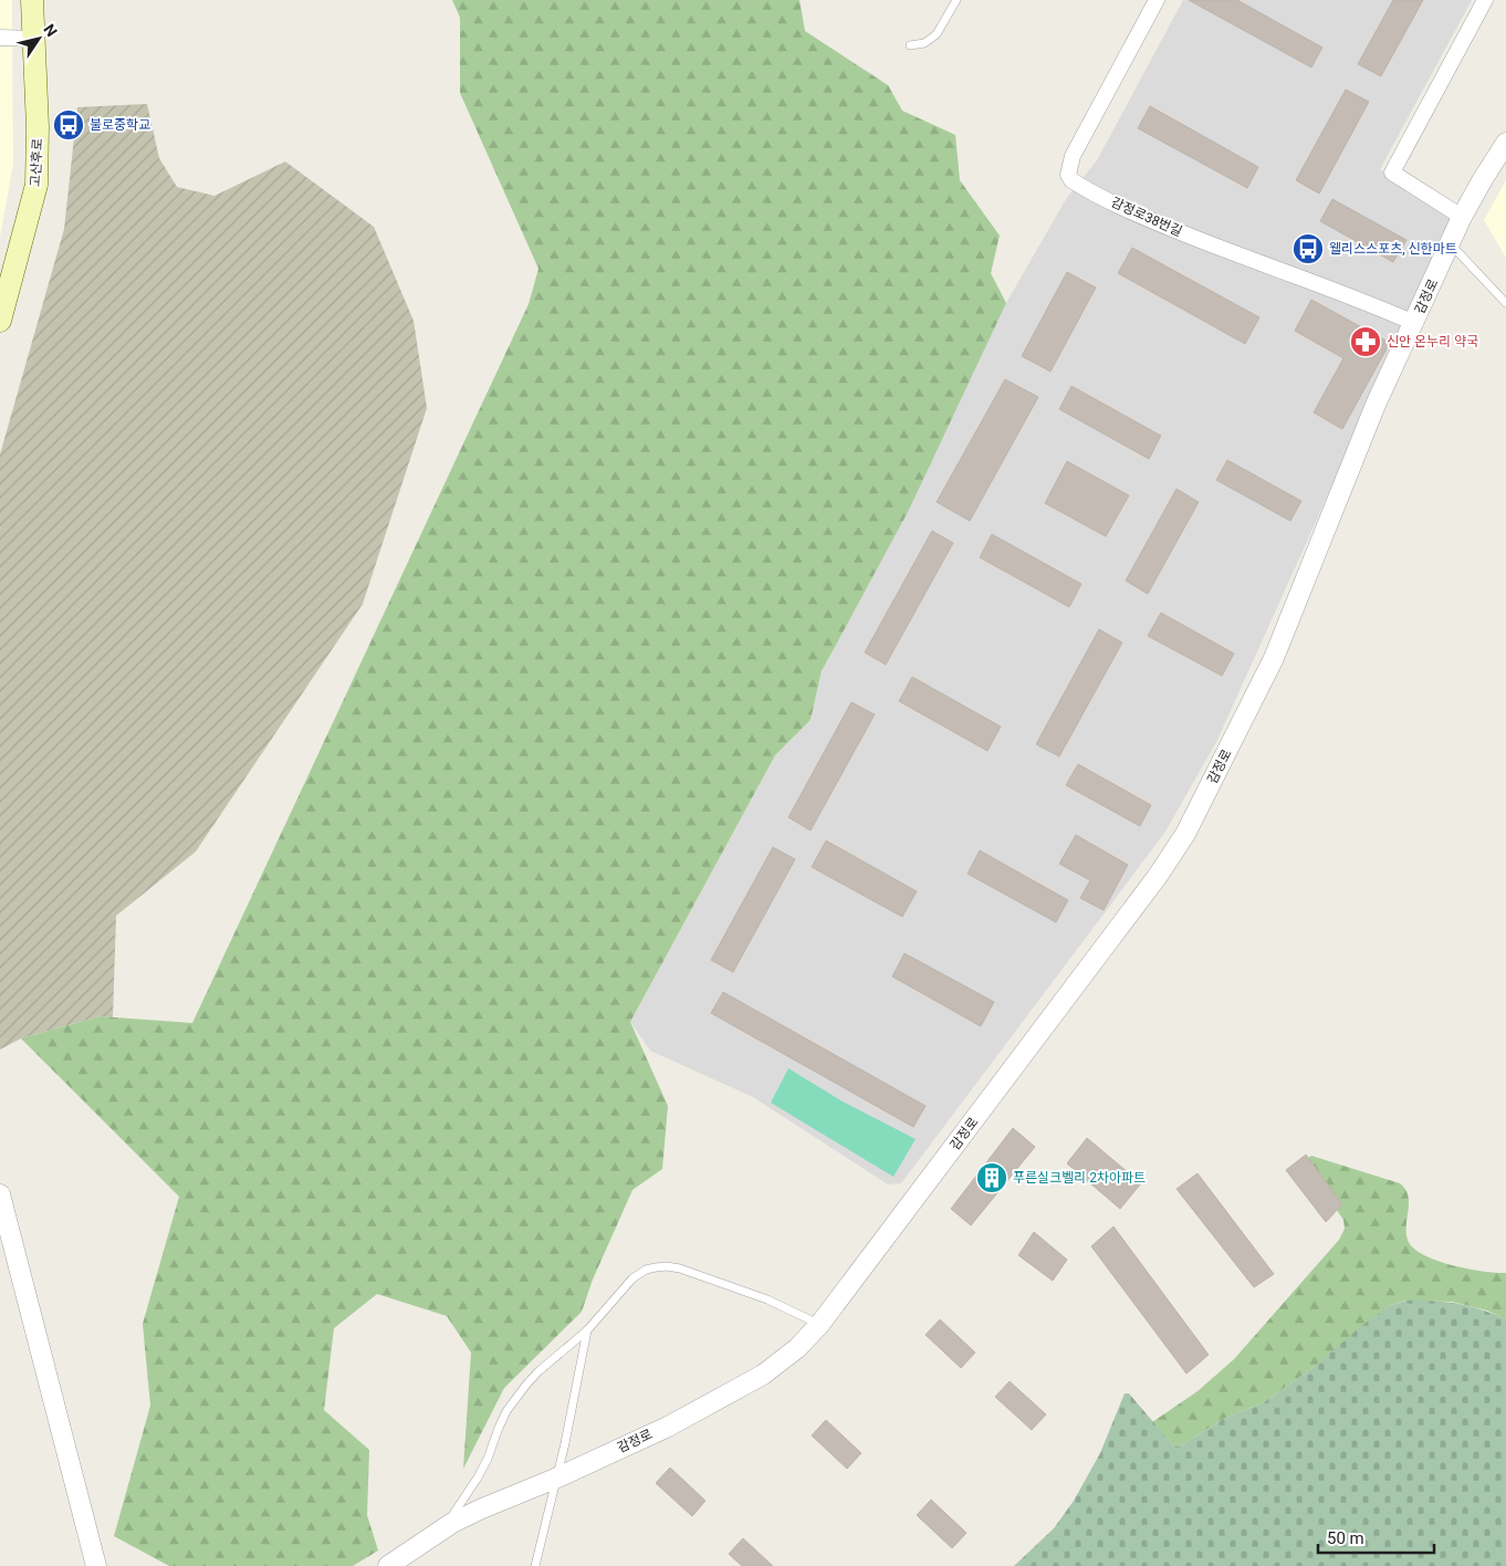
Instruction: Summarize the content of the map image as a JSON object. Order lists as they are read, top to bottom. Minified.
{"streets":{"main road":["고산후로"],"street":["감정로38번길","감정로"]},"crossings":[["감정로38번길","감정로"]],"places":{"bus stop":["불로중학교","웰리스스포츠, 신한마트"],"pharmacy":["신안 온누리 약국"],"building":["푸른실크벨리 2차아파트"]},"scale_bar":"50 m","north":"top right"}
